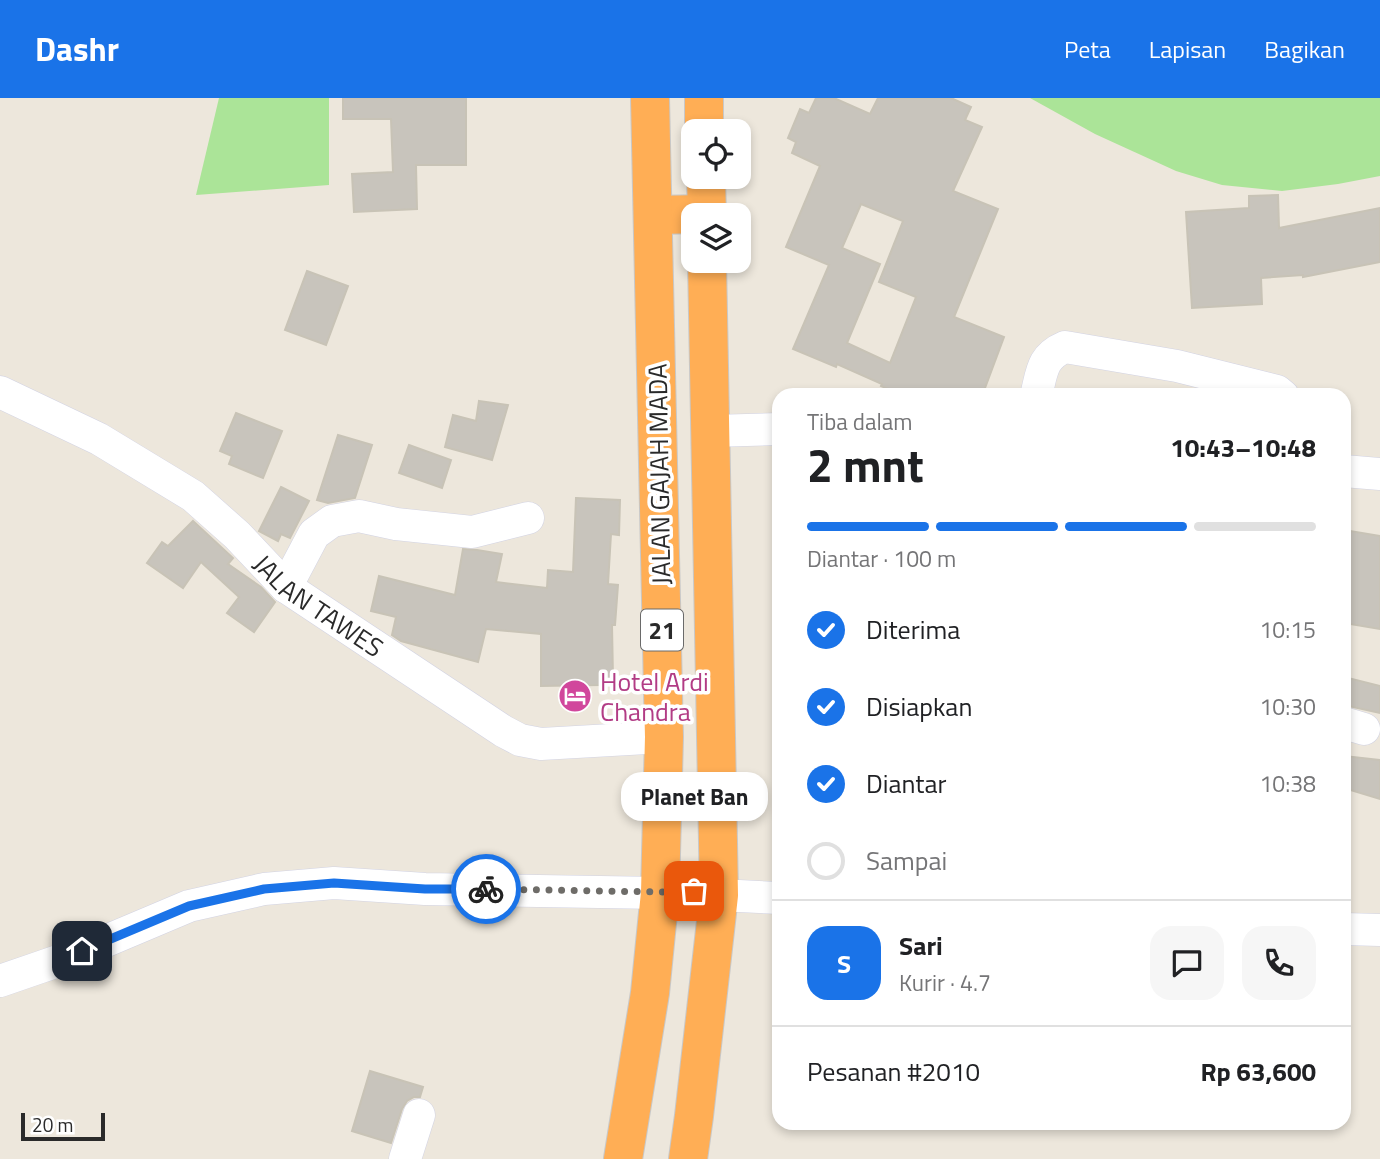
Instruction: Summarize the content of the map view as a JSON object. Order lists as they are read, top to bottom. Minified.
{"streets":{"highway":["JALAN GAJAH MADA","21"],"street":["JALAN TAWES"]},"crossings":[["JALAN GAJAH MADA","JALAN TAWES"]],"places":{"hotel":["Hotel Ardi Chandra"],"other":["Planet Ban"]},"scale_bar":"20 m","page":{"header":"Dashr","nav":["Peta","Lapisan","Bagikan"],"heading":["2 mnt","Tiba dalam","10:43–10:48"],"panel":["Sari","Kurir · 4.7","Pesanan #2010","Rp 63,600"],"bar":"Diantar · 100 m","list":[["Diterima","10:15"],["Disiapkan","10:30"],["Diantar","10:38"],"Sampai"],"bubble":"Planet Ban","round":"S","scale":"20 m"}}
